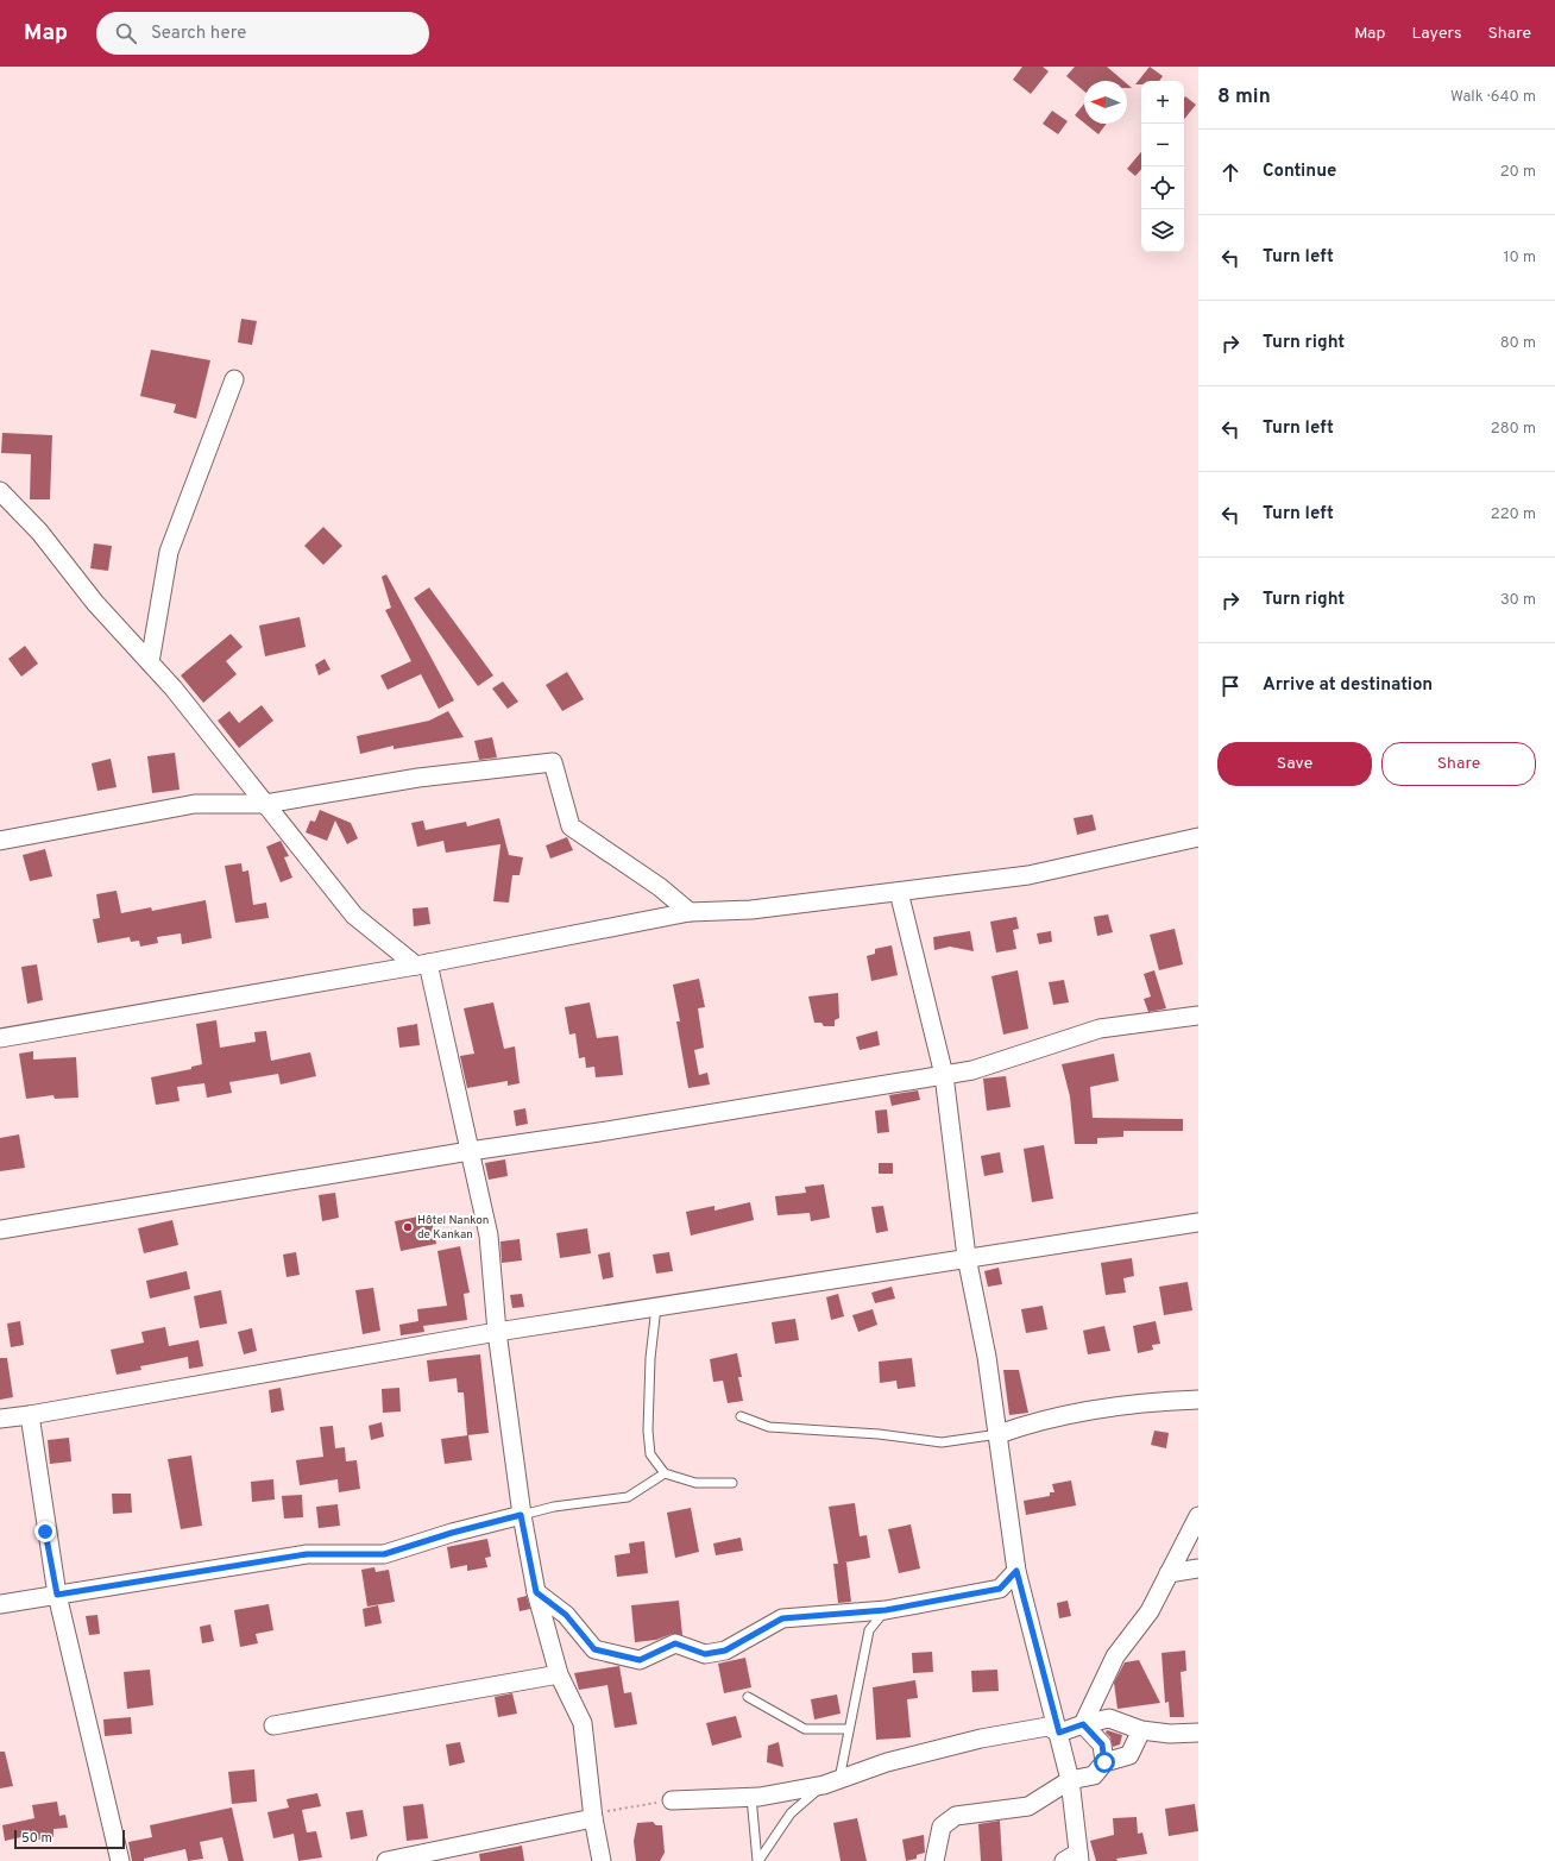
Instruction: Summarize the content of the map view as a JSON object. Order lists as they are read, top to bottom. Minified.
{"places":["Hôtel Nankon de Kankan"],"scale_bar":"50 m","north":"left","page":{"header":"Map","search":"Search here","nav":["Map","Layers","Share"],"heading":["8 min","Walk · 640 m"],"map_buttons":["+","−"],"list":[["Continue","20 m"],["Turn left","10 m"],["Turn right","80 m"],["Turn left","280 m"],["Turn left","220 m"],["Turn right","30 m"],"Arrive at destination"],"buttons":["Save","Share"],"scale":"50 m"}}
